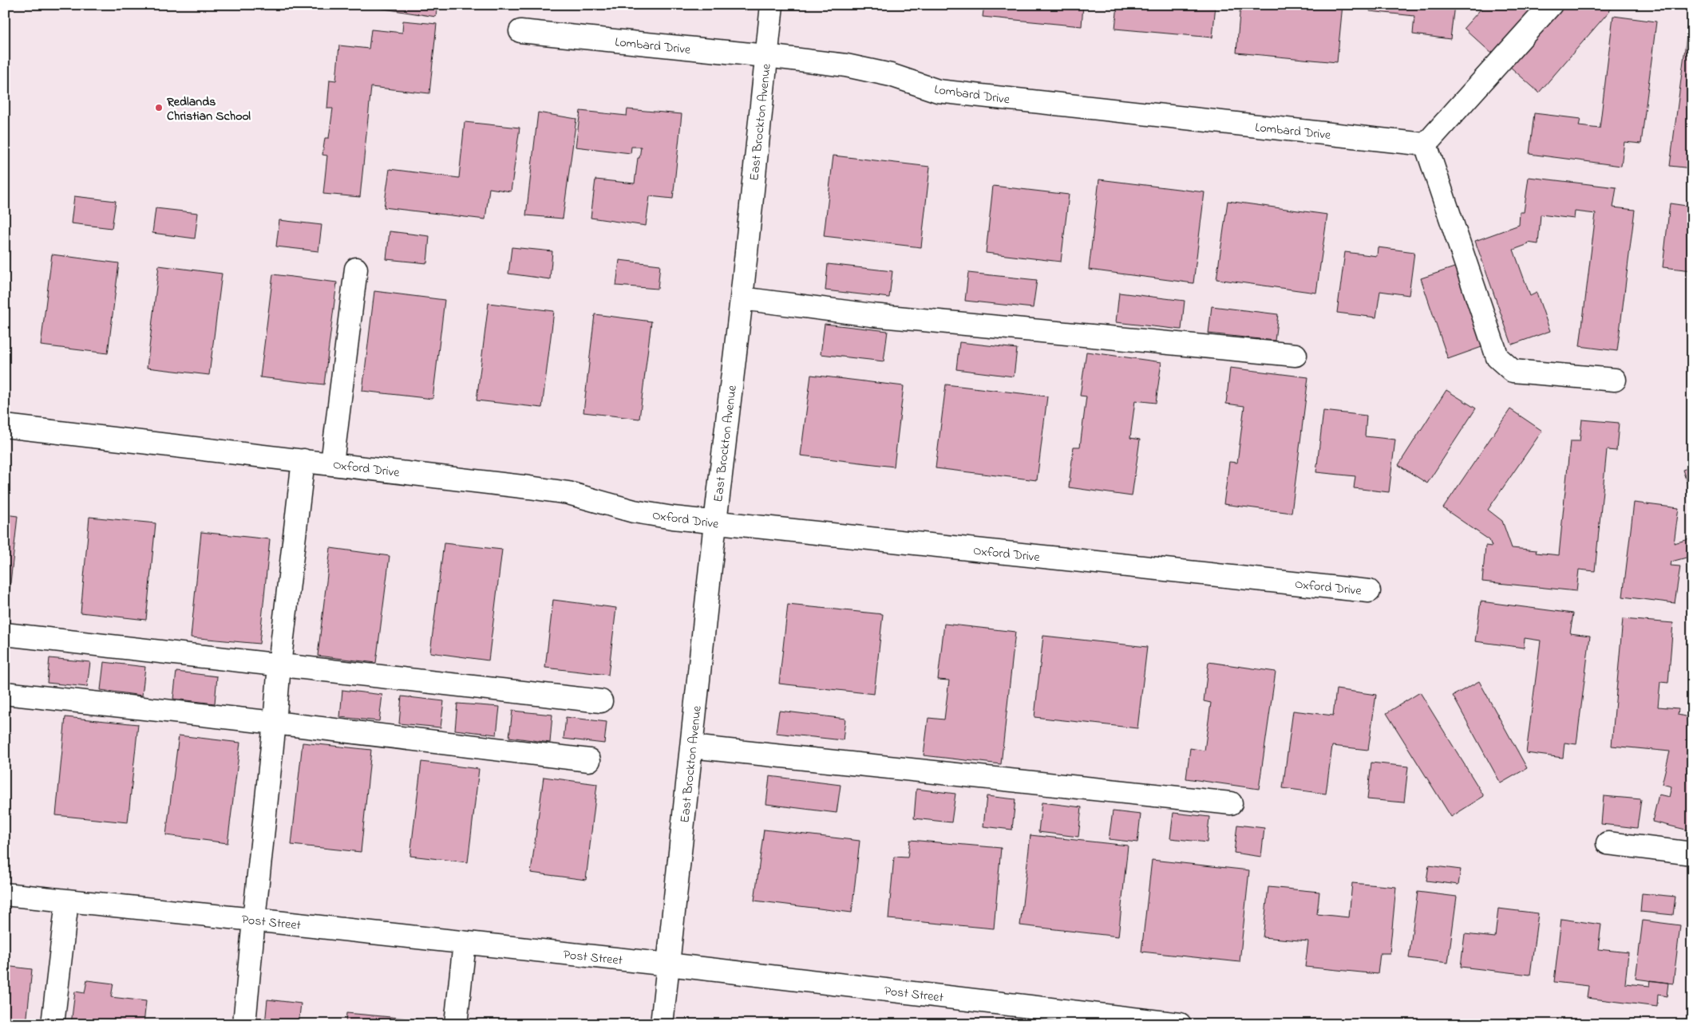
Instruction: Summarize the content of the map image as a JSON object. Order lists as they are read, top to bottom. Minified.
{"streets":{"street":["Lombard Drive","East Brockton Avenue","Oxford Drive","Post Street"]},"crossings":[["Lombard Drive","East Brockton Avenue"],["East Brockton Avenue","Oxford Drive"],["East Brockton Avenue","Post Street"]],"places":["Redlands Christian School"]}
